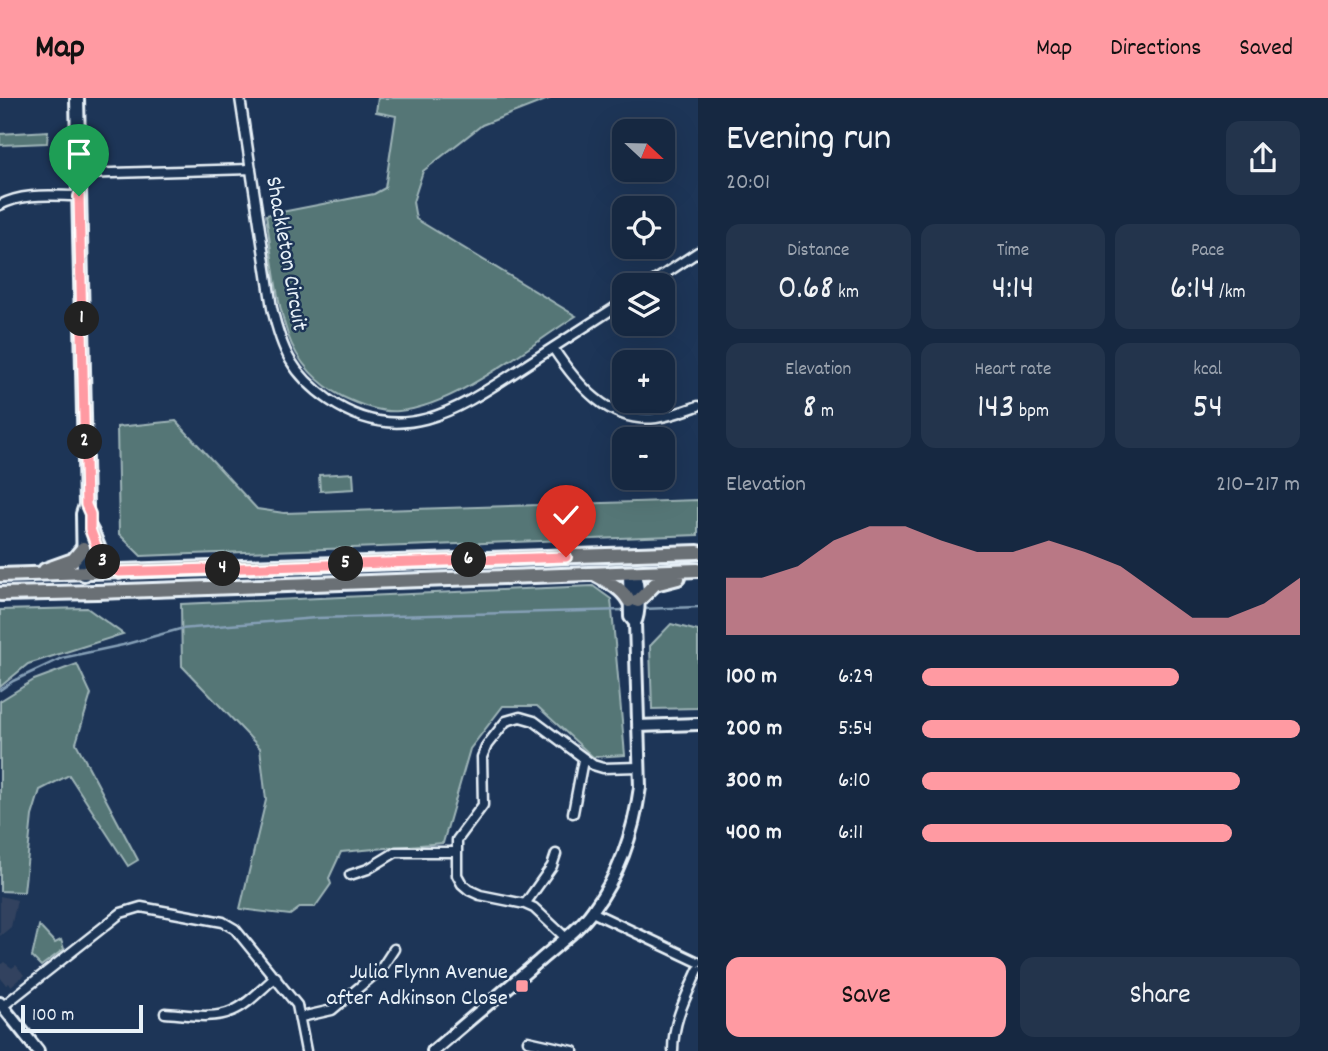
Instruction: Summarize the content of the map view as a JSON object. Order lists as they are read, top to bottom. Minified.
{"streets":{"street":["Shackleton Circuit"]},"places":{"transit":["Julia Flynn Avenue after Adkinson Close"]},"scale_bar":"100 m","north":"right","page":{"header":"Map","nav":["Map","Directions","Saved"],"heading":["Evening run","20:01"],"map_buttons":["+","−"],"stats":[["Distance","0.68 km"],["Time","4:14"],["Pace","6:14 /km"],["Elevation","8 m"],["Heart rate","143 bpm"],["kcal","54"]],"pins":["1","2","6","3","5","4"],"chart":["Elevation","210–217 m"],"list":[{"name":"100 m","note":"6:29"},{"name":"200 m","note":"5:54"},{"name":"300 m","note":"6:10"},{"name":"400 m","note":"6:11"}],"buttons":["Save","Share"],"scale":"100 m"}}
